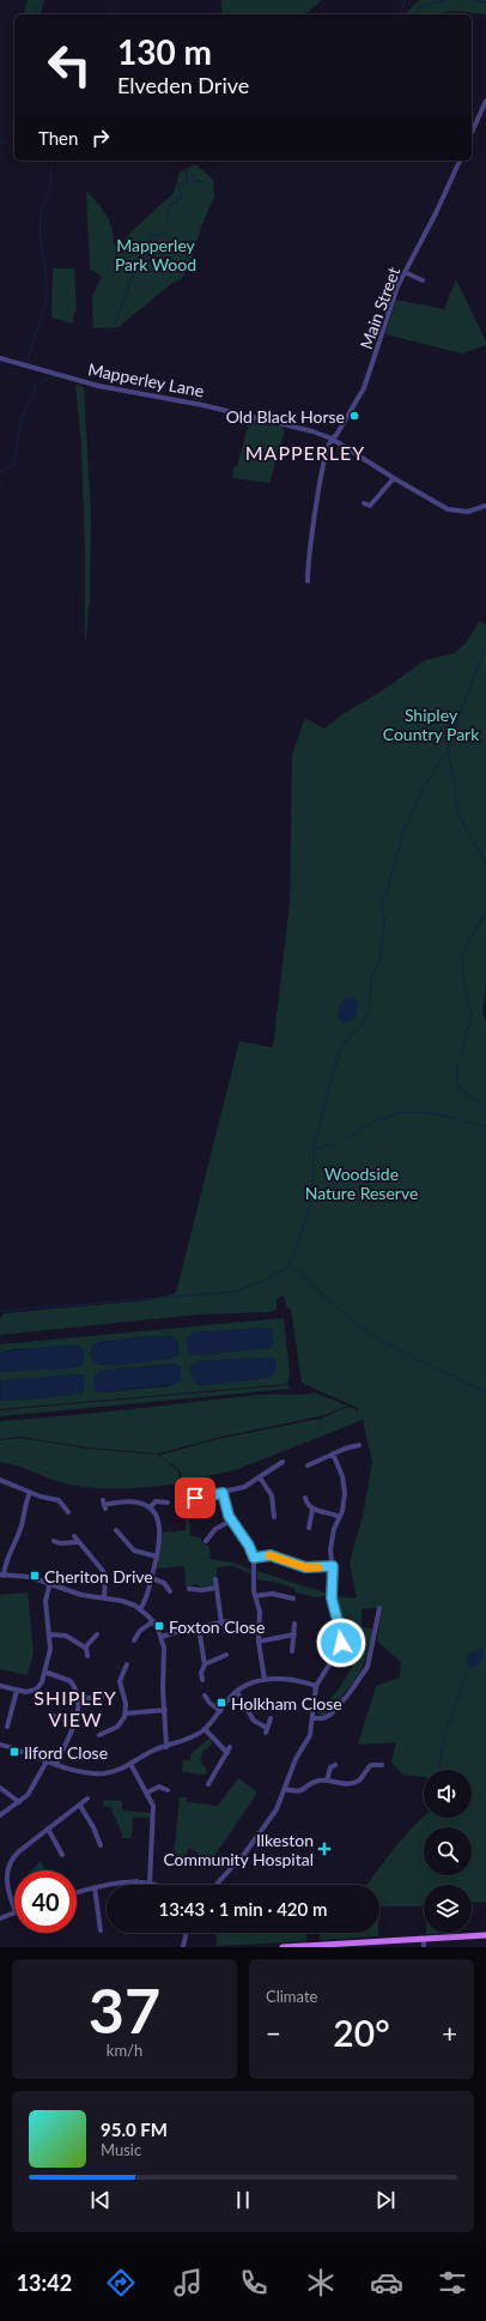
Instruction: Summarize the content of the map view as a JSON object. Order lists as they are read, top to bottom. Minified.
{"streets":{"street":["Main Street","Mapperley Lane"]},"crossings":[["Main Street","Mapperley Lane"]],"districts":["MAPPERLEY","SHIPLEY VIEW"],"parks":["Mapperley Park Wood","Shipley Country Park","Woodside Nature Reserve"],"places":{"other":["Old Black Horse"],"transit":["Cheriton Drive","Foxton Close","Holkham Close","Ilford Close"],"health":["Ilkeston Community Hospital"]},"page":{"turn":["130 m","Elveden Drive"],"then":"Then","limit":"40","trip":"13:43 · 1 min · 420 m","tile":[["37","km/h"],"Climate"],"heat":["−","20°","+"],"song":["95.0 FM","Music"],"tabs":"13:42"}}
